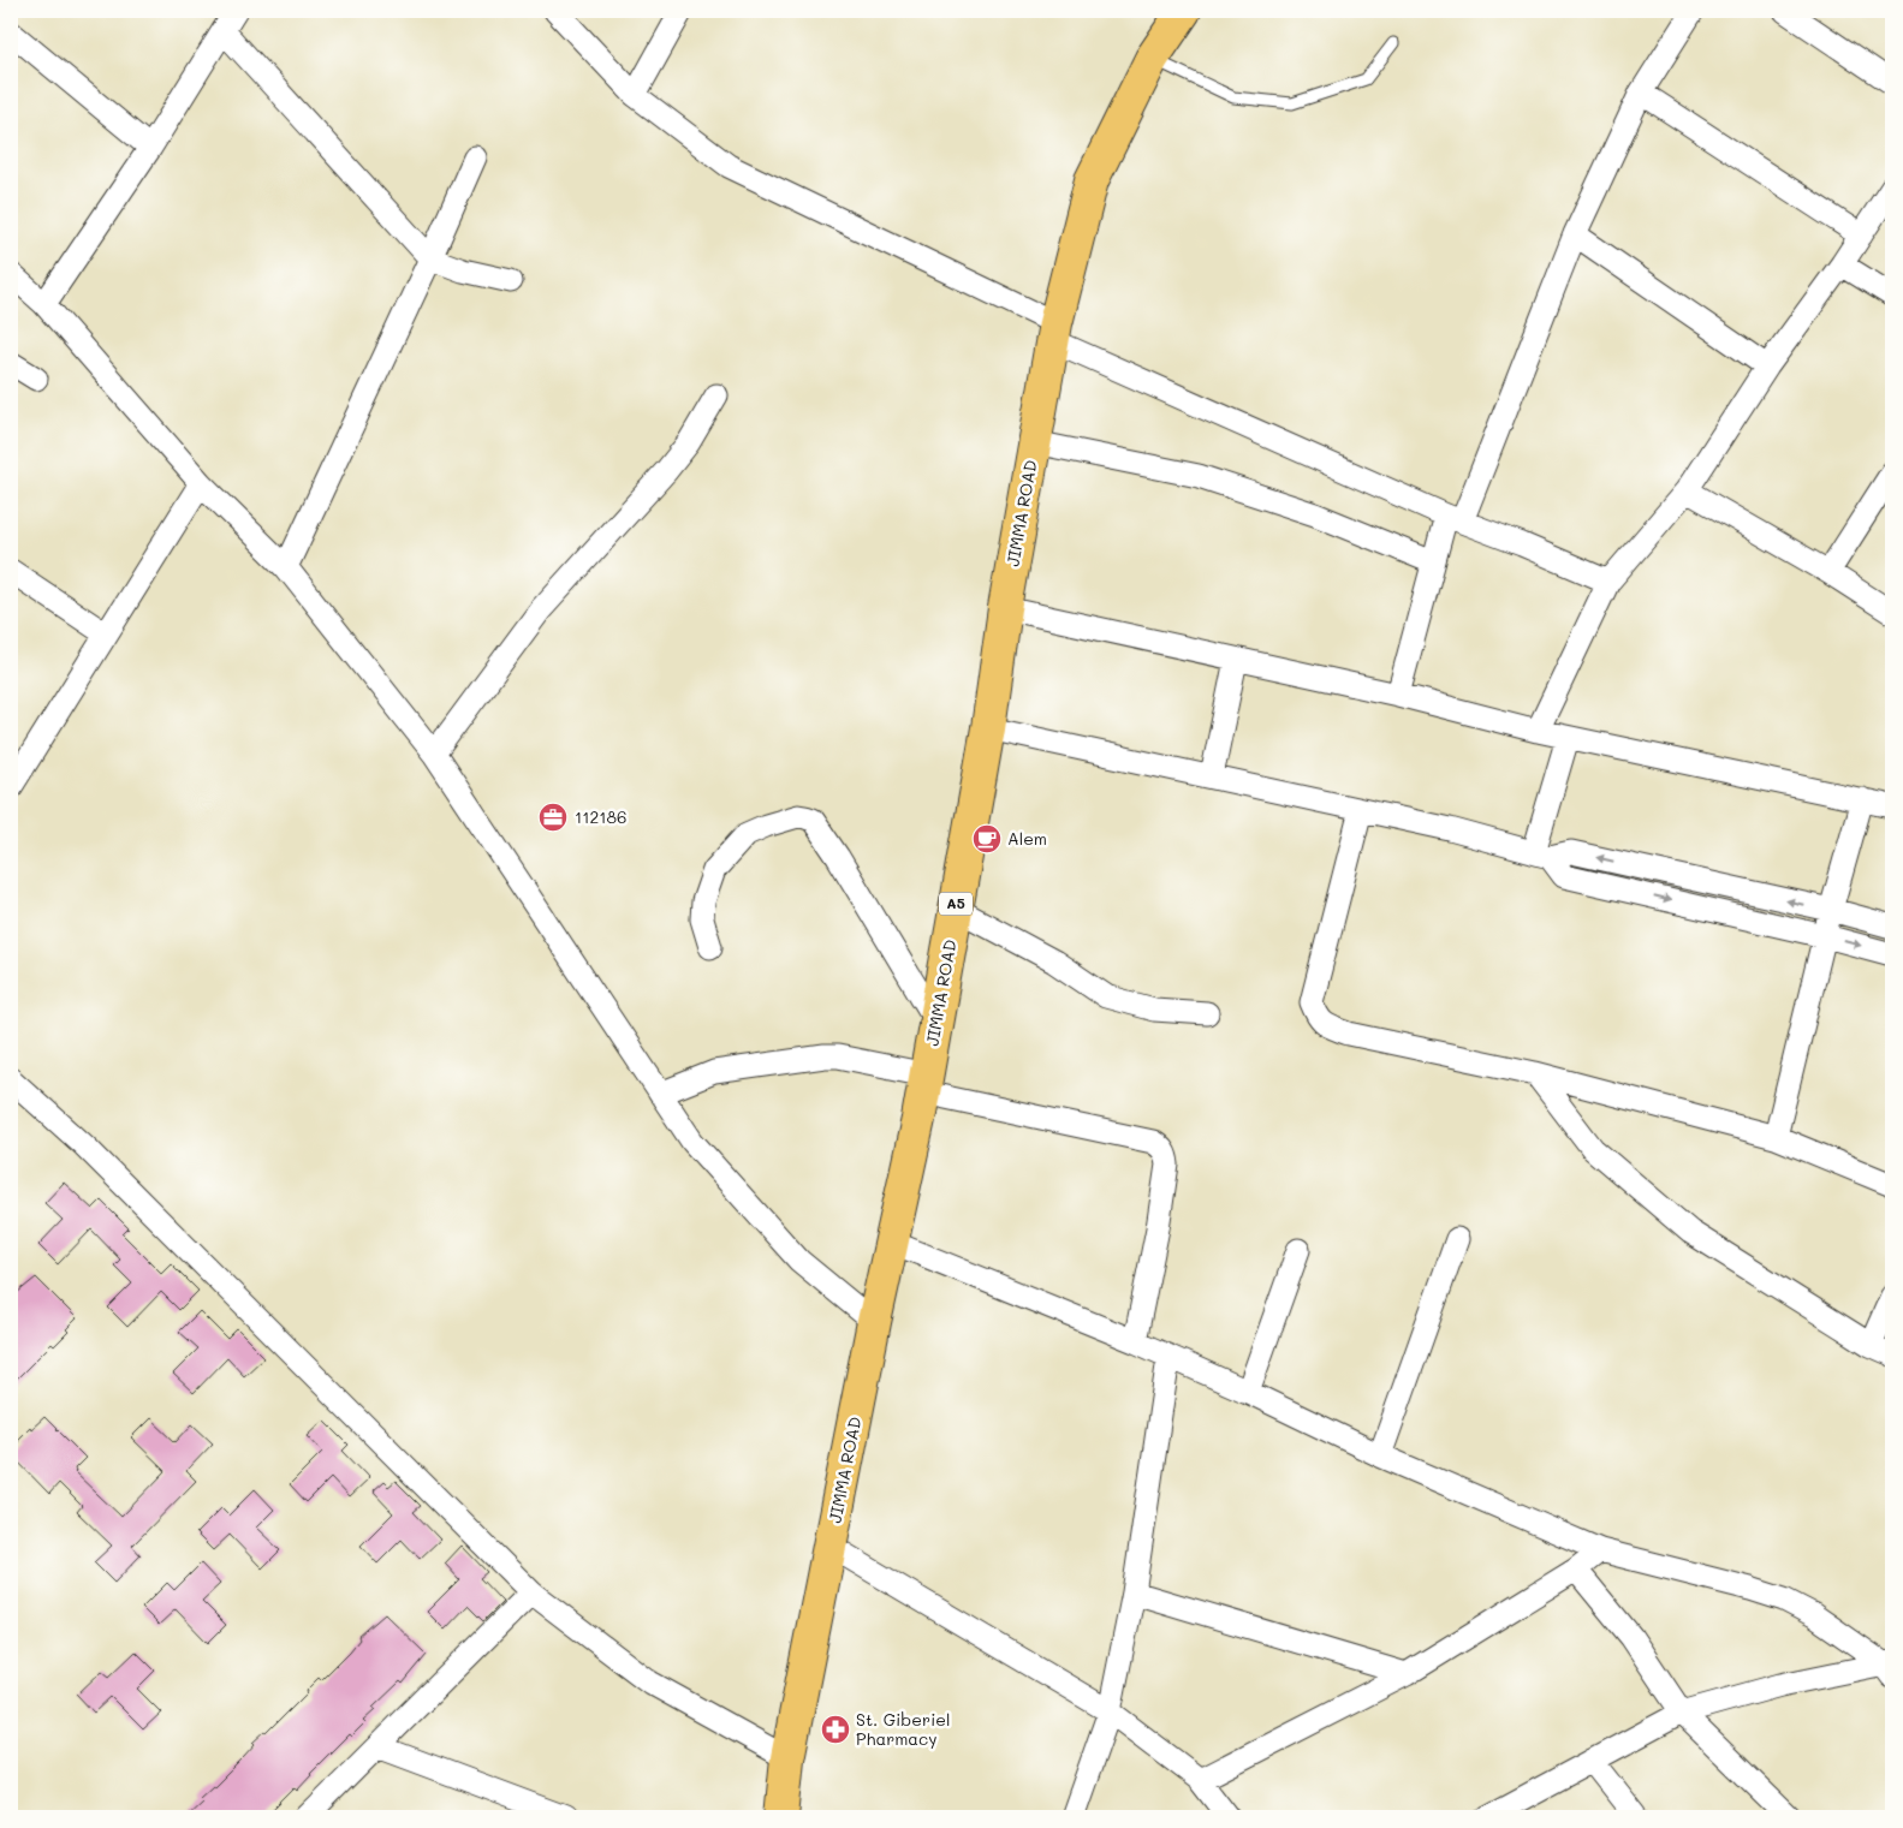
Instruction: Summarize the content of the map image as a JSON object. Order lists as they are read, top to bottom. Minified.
{"streets":{"highway":["JIMMA ROAD","A5"]},"places":{"office":["112186"],"cafe":["Alem"],"pharmacy":["St. Giberiel Pharmacy"]}}
